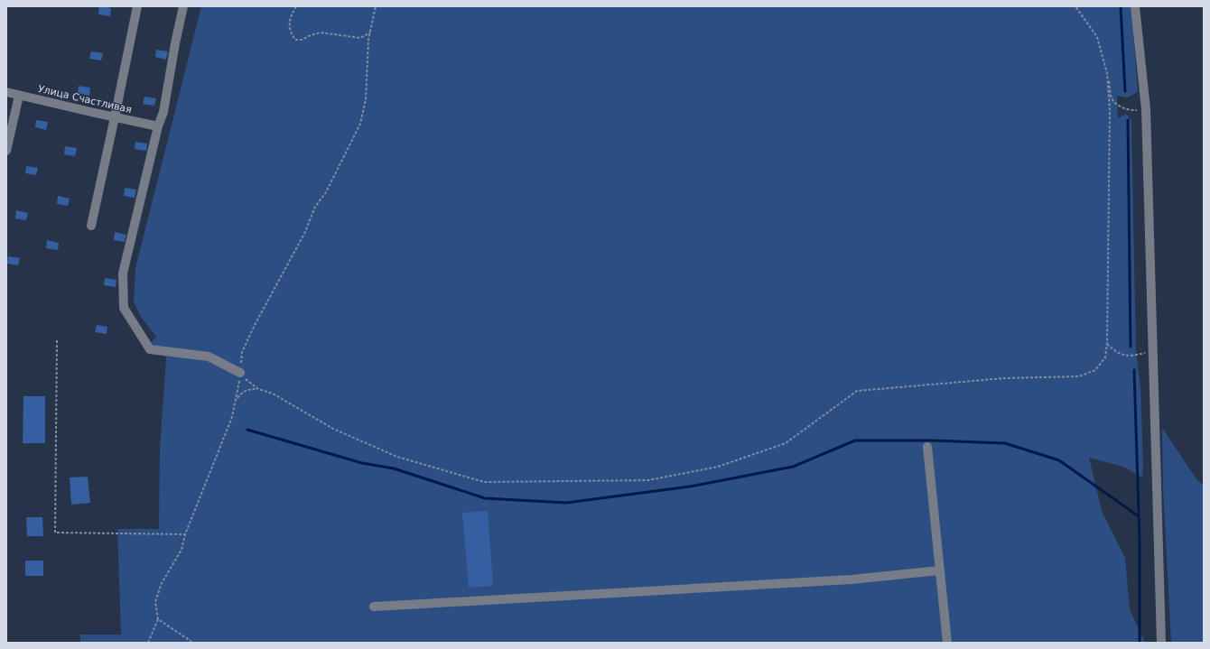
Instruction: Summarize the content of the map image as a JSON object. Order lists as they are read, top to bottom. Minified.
{"streets":{"street":["Улица Счастливая"]}}
